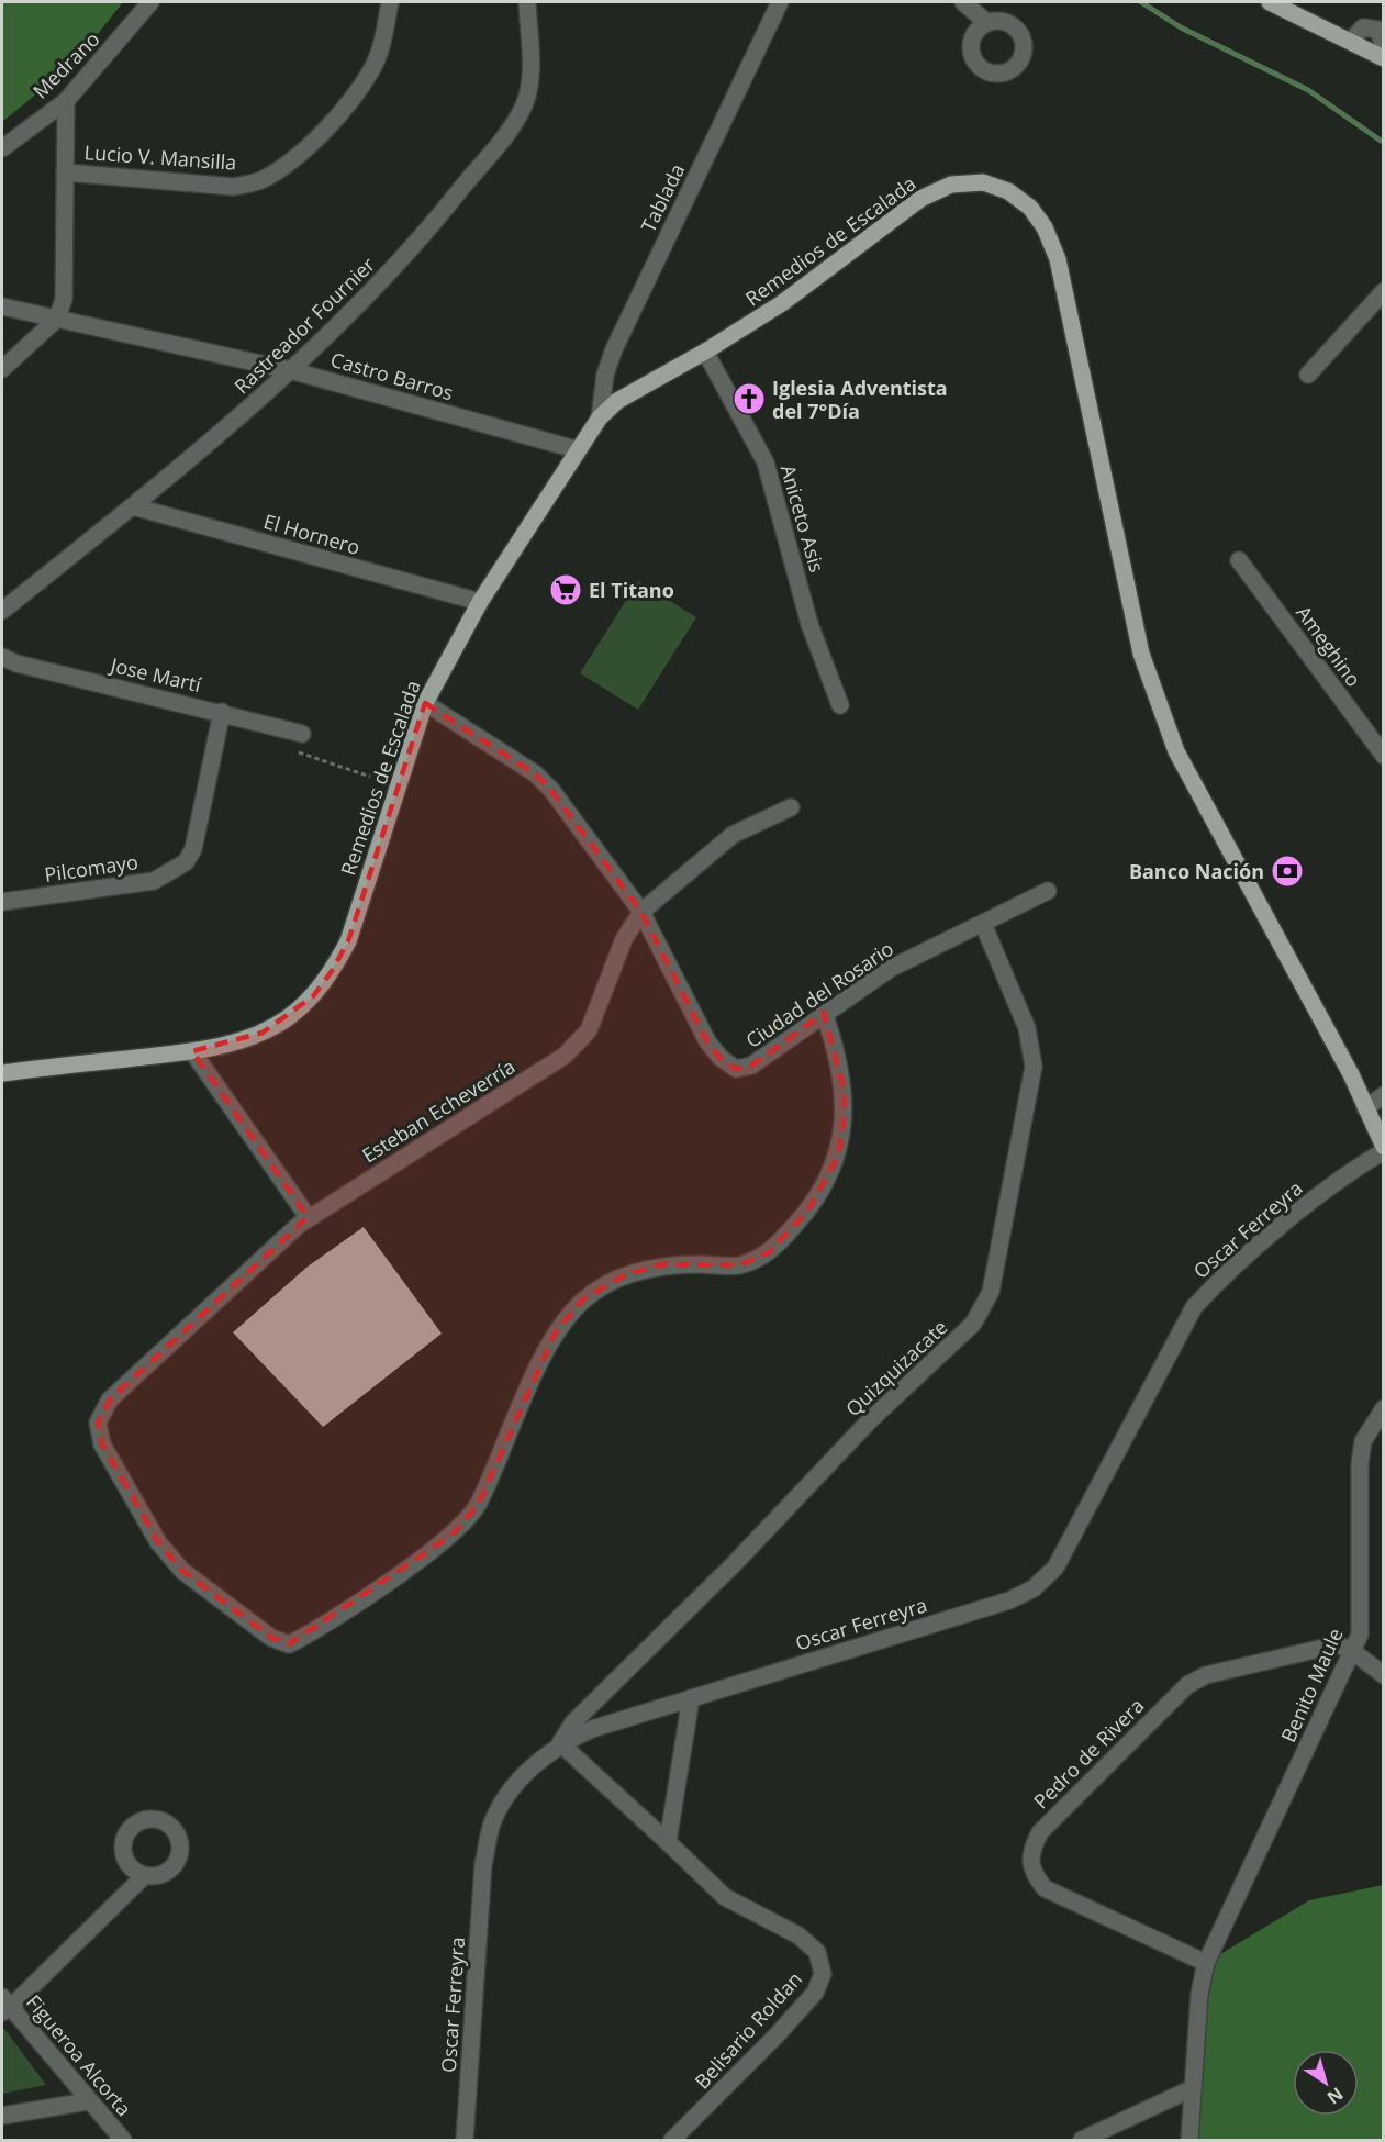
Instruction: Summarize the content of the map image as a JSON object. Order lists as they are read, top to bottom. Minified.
{"streets":{"main road":["Remedios de Escalada"],"street":["Medrano","Lucio V. Mansilla","Tablada","Rastreador Fournier","Castro Barros","Aniceto Asis","El Hornero","Ameghino","Jose Martí","Pilcomayo","Ciudad del Rosario","Esteban Echeverría","Oscar Ferreyra","Quizquizacate","Benito Maule","Pedro de Rivera","Belisario Roldan","Figueroa Alcorta"]},"crossings":[["Medrano","Lucio V. Mansilla"],["Lucio V. Mansilla","Castro Barros"],["Tablada","Remedios de Escalada"],["Remedios de Escalada","Castro Barros"],["Remedios de Escalada","Aniceto Asis"],["Remedios de Escalada","El Hornero"],["Remedios de Escalada","Ciudad del Rosario"],["Remedios de Escalada","Oscar Ferreyra"],["Rastreador Fournier","Castro Barros"],["Rastreador Fournier","El Hornero"],["Jose Martí","Pilcomayo"],["Ciudad del Rosario","Esteban Echeverría"],["Ciudad del Rosario","Quizquizacate"],["Oscar Ferreyra","Quizquizacate"],["Oscar Ferreyra","Belisario Roldan"],["Quizquizacate","Belisario Roldan"],["Benito Maule","Pedro de Rivera"]],"places":{"church":["Iglesia Adventista del 7°Día"],"supermarket":["El Titano"],"bank":["Banco Nación"]},"north":"bottom right"}
